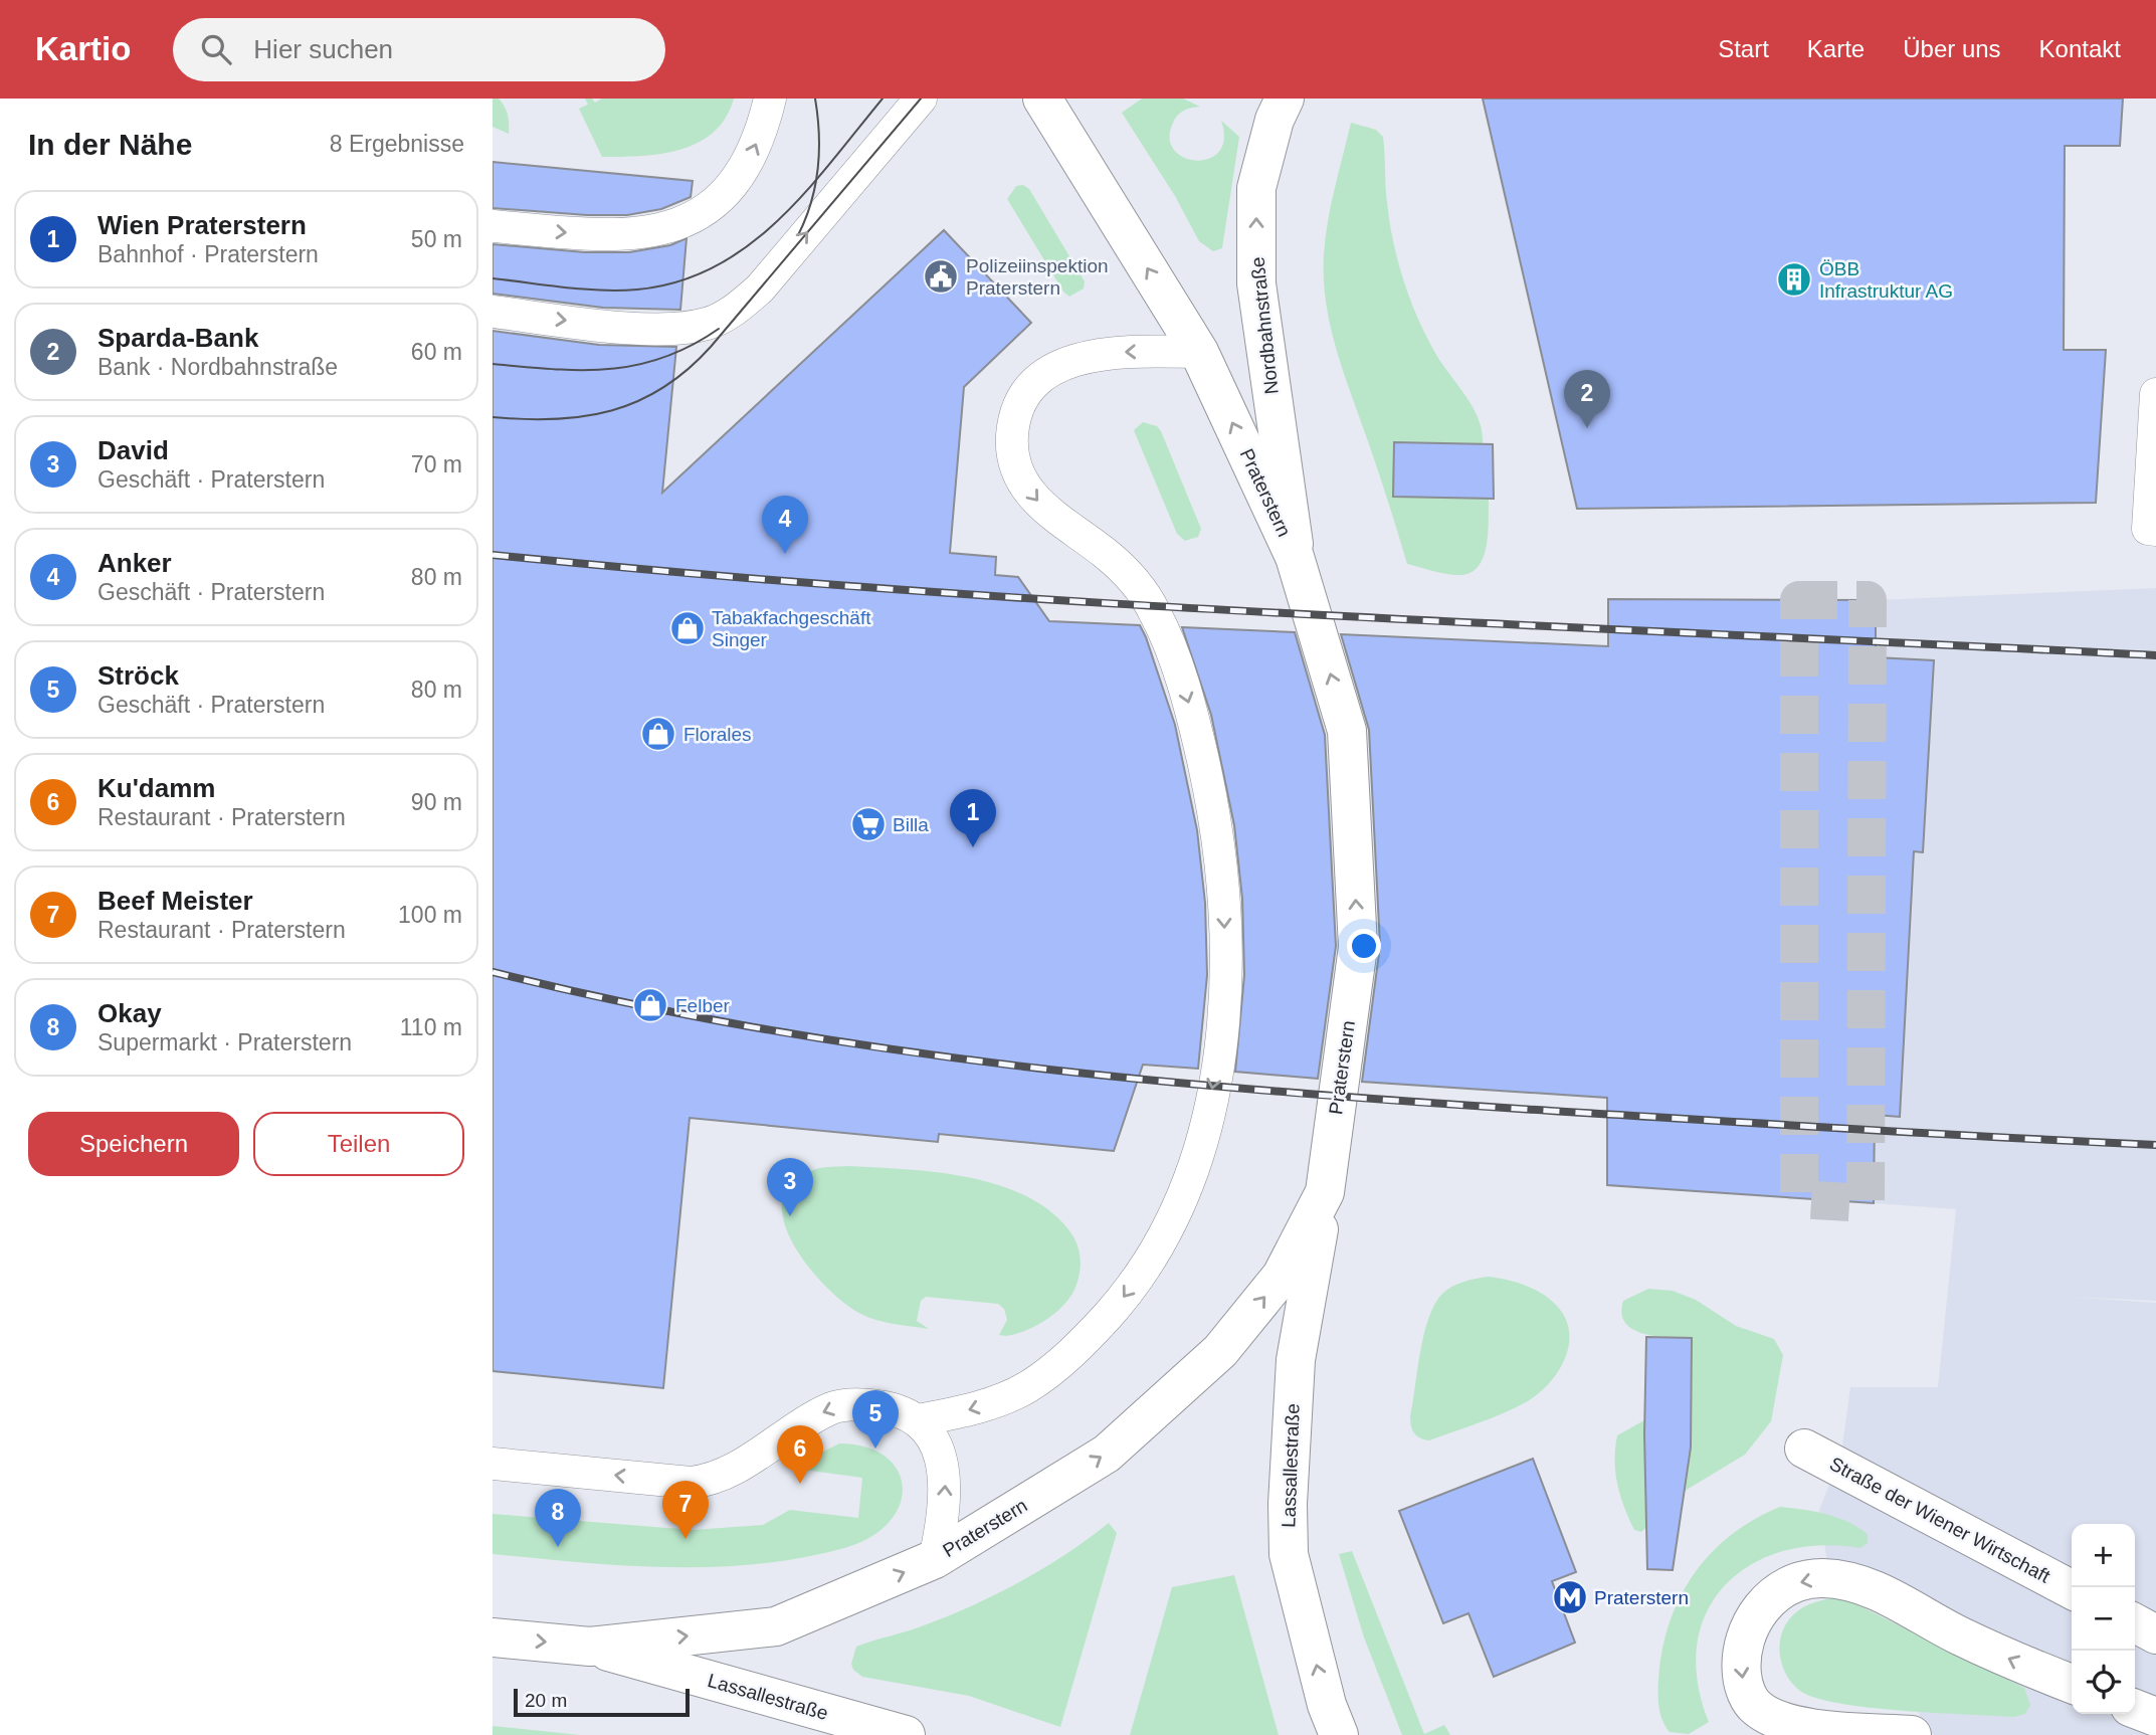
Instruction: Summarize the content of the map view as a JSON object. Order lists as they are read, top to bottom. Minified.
{"streets":{"main road":["Nordbahnstraße","Praterstern","Lassallestraße","Straße der Wiener Wirtschaft"]},"crossings":[["Nordbahnstraße","Praterstern"],["Praterstern","Lassallestraße"]],"one_way":["Nordbahnstraße","Lassallestraße"],"places":{"public building":["Polizeiinspektion Praterstern"],"building":["ÖBB Infrastruktur AG"],"shop":["Tabakfachgeschäft Singer","Florales","Felber"],"supermarket":["Billa"],"metro station":["Praterstern"]},"scale_bar":"20 m","page":{"header":"Kartio","search":"Hier suchen","nav":["Start","Karte","Über uns","Kontakt"],"heading":["In der Nähe","8 Ergebnisse"],"list":[{"mark":"1","name":"Wien Praterstern","note":"Bahnhof · Praterstern","value":"50 m"},{"mark":"2","name":"Sparda-Bank","note":"Bank · Nordbahnstraße","value":"60 m"},{"mark":"3","name":"David","note":"Geschäft · Praterstern","value":"70 m"},{"mark":"4","name":"Anker","note":"Geschäft · Praterstern","value":"80 m"},{"mark":"5","name":"Ströck","note":"Geschäft · Praterstern","value":"80 m"},{"mark":"6","name":"Ku'damm","note":"Restaurant · Praterstern","value":"90 m"},{"mark":"7","name":"Beef Meister","note":"Restaurant · Praterstern","value":"100 m"},{"mark":"8","name":"Okay","note":"Supermarkt · Praterstern","value":"110 m"}],"pins":["2","4","1","3","5","6","7","8"],"buttons":["Speichern","Teilen"],"map_buttons":["+","−"],"scale":"20 m"}}
